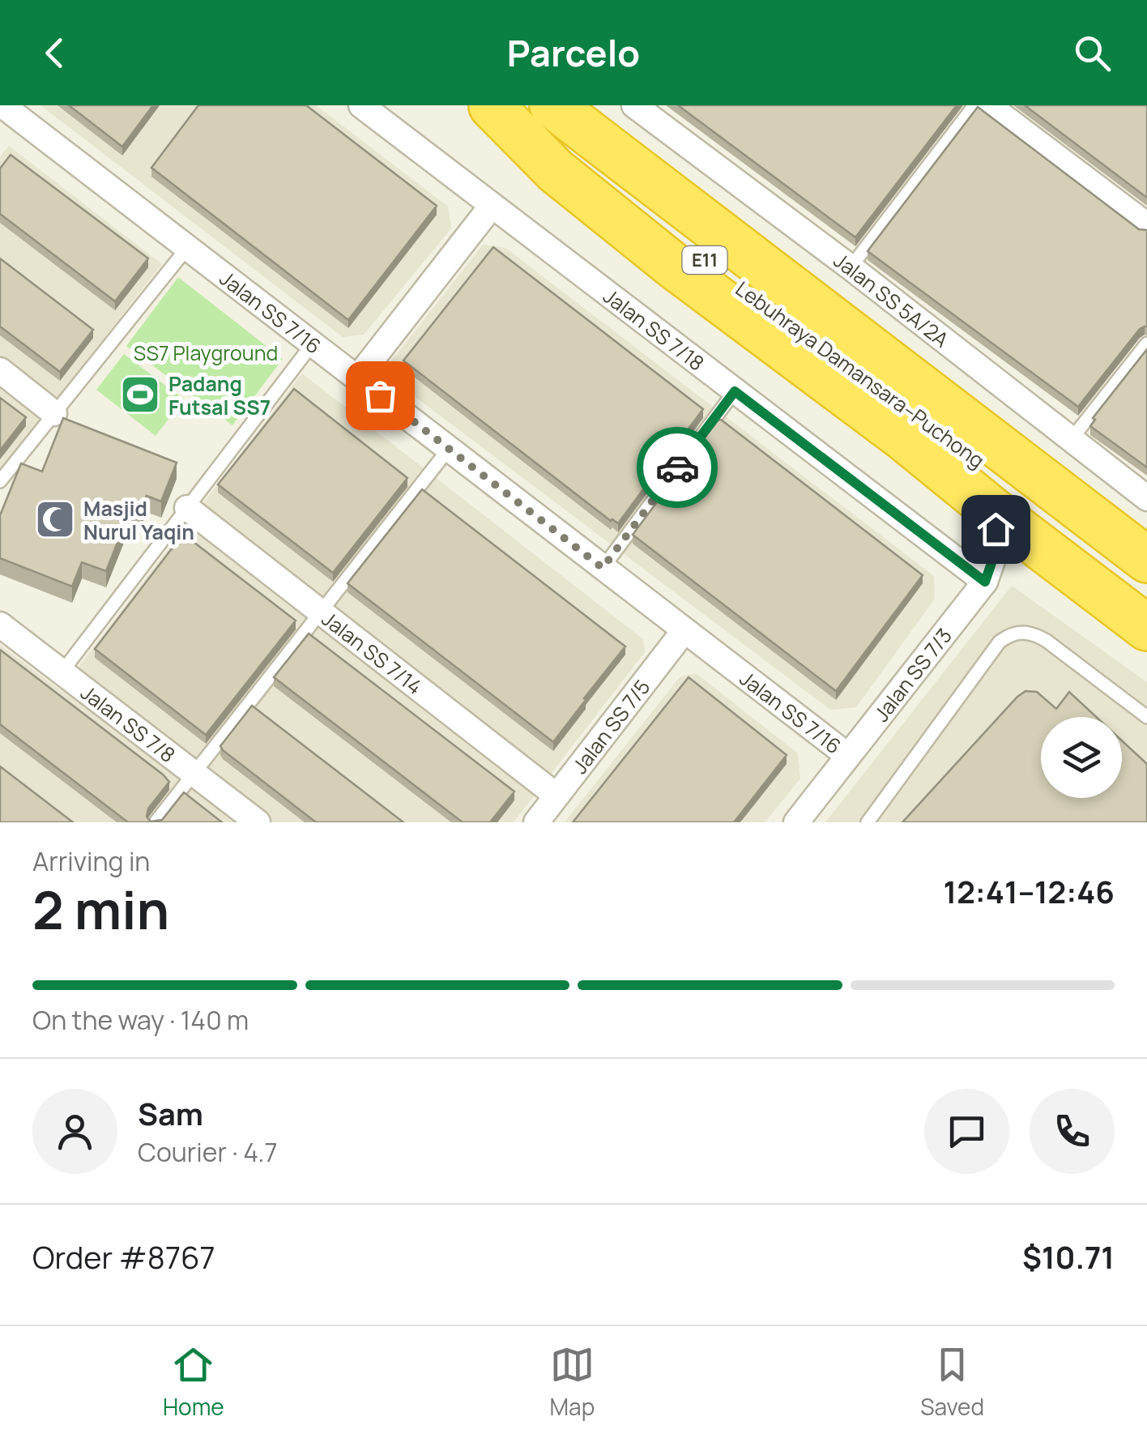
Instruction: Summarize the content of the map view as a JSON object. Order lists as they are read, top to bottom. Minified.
{"streets":{"highway":["E11","Lebuhraya Damansara–Puchong"],"street":["Jalan SS 5A/2A","Jalan SS 7/16","Jalan SS 7/18","Jalan SS 7/14","Jalan SS 7/3","Jalan SS 7/8","Jalan SS 7/5"]},"crossings":[["Jalan SS 7/16","Jalan SS 7/3"],["Jalan SS 7/16","Jalan SS 7/5"],["Jalan SS 7/18","Jalan SS 7/3"],["Jalan SS 7/14","Jalan SS 7/5"]],"parks":["SS7 Playground"],"places":{"sports":["Padang Futsal SS7"],"mosque":["Masjid Nurul Yaqin"]},"page":{"header":"Parcelo","heading":["2 min","Arriving in","12:41–12:46"],"panel":["Sam","Courier · 4.7","Order #8767","$10.71"],"bar":"On the way · 140 m","tabs":["Home","Map","Saved"]}}
